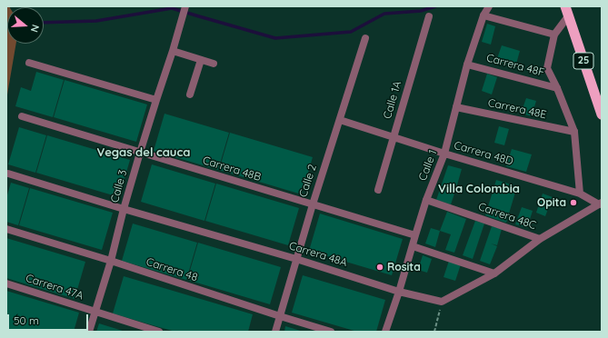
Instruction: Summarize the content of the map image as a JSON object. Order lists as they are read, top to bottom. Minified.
{"streets":{"highway":["25"],"street":["Carrera 48F","Calle 1A","Carrera 48E","Carrera 48D","Calle 1","Carrera 48B","Calle 2","Calle 3","Carrera 48C","Carrera 48A","Carrera 48","Carrera 47A"]},"crossings":[["Carrera 48F","Calle 1"],["Calle 1A","Carrera 48D"],["Carrera 48E","Calle 1"],["Carrera 48D","Calle 1"],["Carrera 48D","Calle 2"],["Calle 1","Carrera 48B"],["Calle 1","Carrera 48C"],["Calle 1","Carrera 48A"],["Carrera 48B","Calle 2"],["Carrera 48B","Calle 3"],["Calle 2","Carrera 48A"],["Calle 2","Carrera 48"],["Calle 3","Carrera 48A"],["Calle 3","Carrera 48"],["Calle 3","Carrera 47A"]],"districts":["Vegas del cauca","Villa Colombia"],"places":["Opita","Rosita"],"scale_bar":"50 m","north":"right"}
